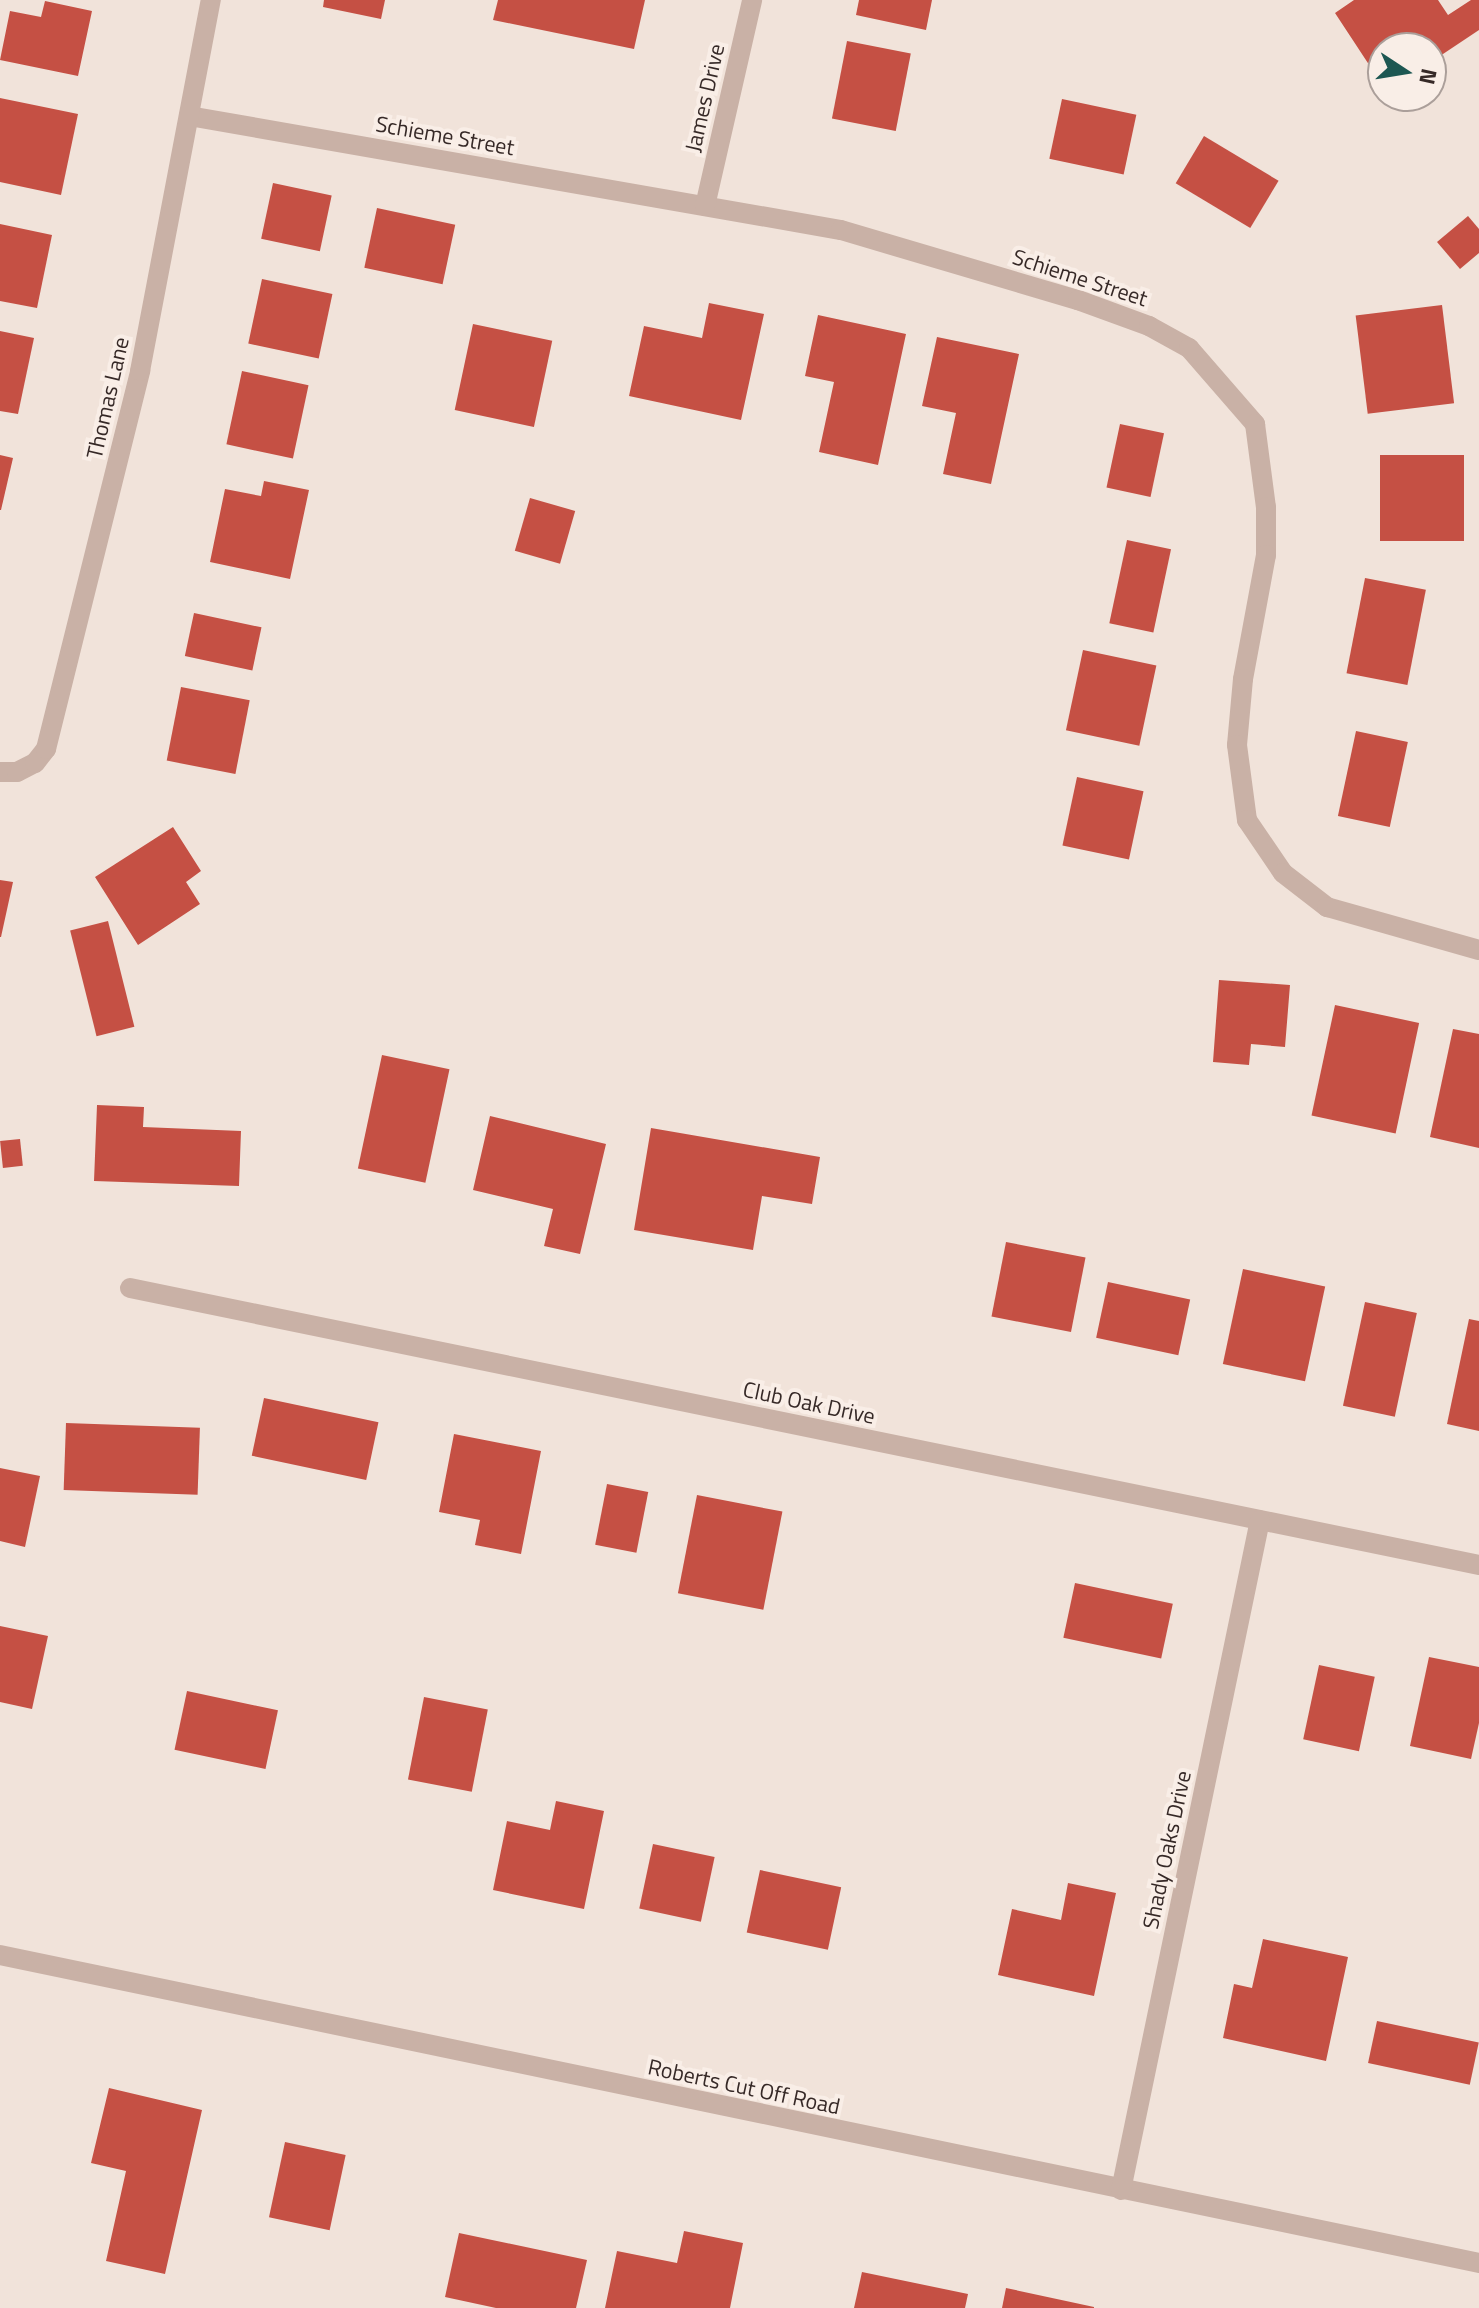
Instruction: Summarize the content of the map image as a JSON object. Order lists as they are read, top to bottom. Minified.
{"streets":{"street":["James Drive","Schieme Street","Thomas Lane","Club Oak Drive","Shady Oaks Drive","Roberts Cut Off Road"]},"crossings":[["James Drive","Schieme Street"],["Schieme Street","Thomas Lane"],["Club Oak Drive","Shady Oaks Drive"],["Shady Oaks Drive","Roberts Cut Off Road"]],"north":"right"}
